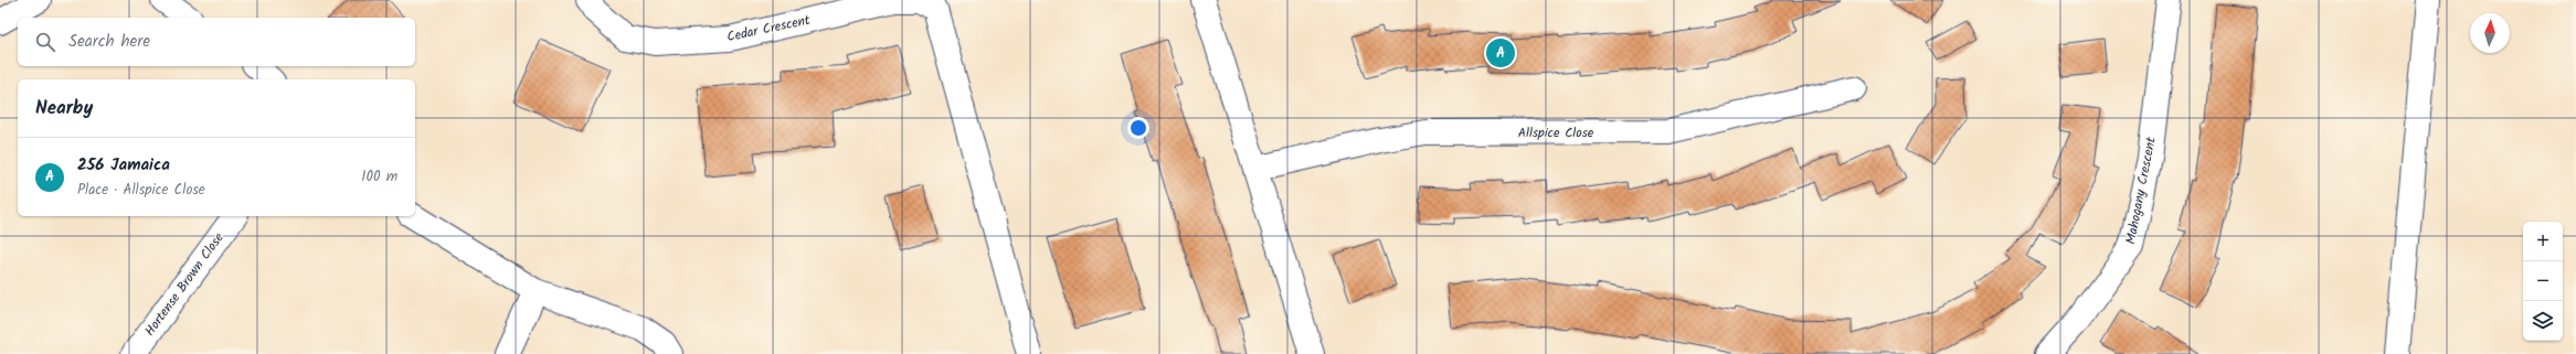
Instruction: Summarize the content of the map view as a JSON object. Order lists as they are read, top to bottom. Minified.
{"streets":{"street":["Cedar Crescent","Allspice Close","Mahogany Crescent","Hortense Brown Close"]},"north":"top","page":{"search":"Search here","pins":"A","heading":"Nearby","list":[{"mark":"A","name":"256 Jamaica","note":"Place · Allspice Close","value":"100 m"}],"map_buttons":["+","−"]}}
